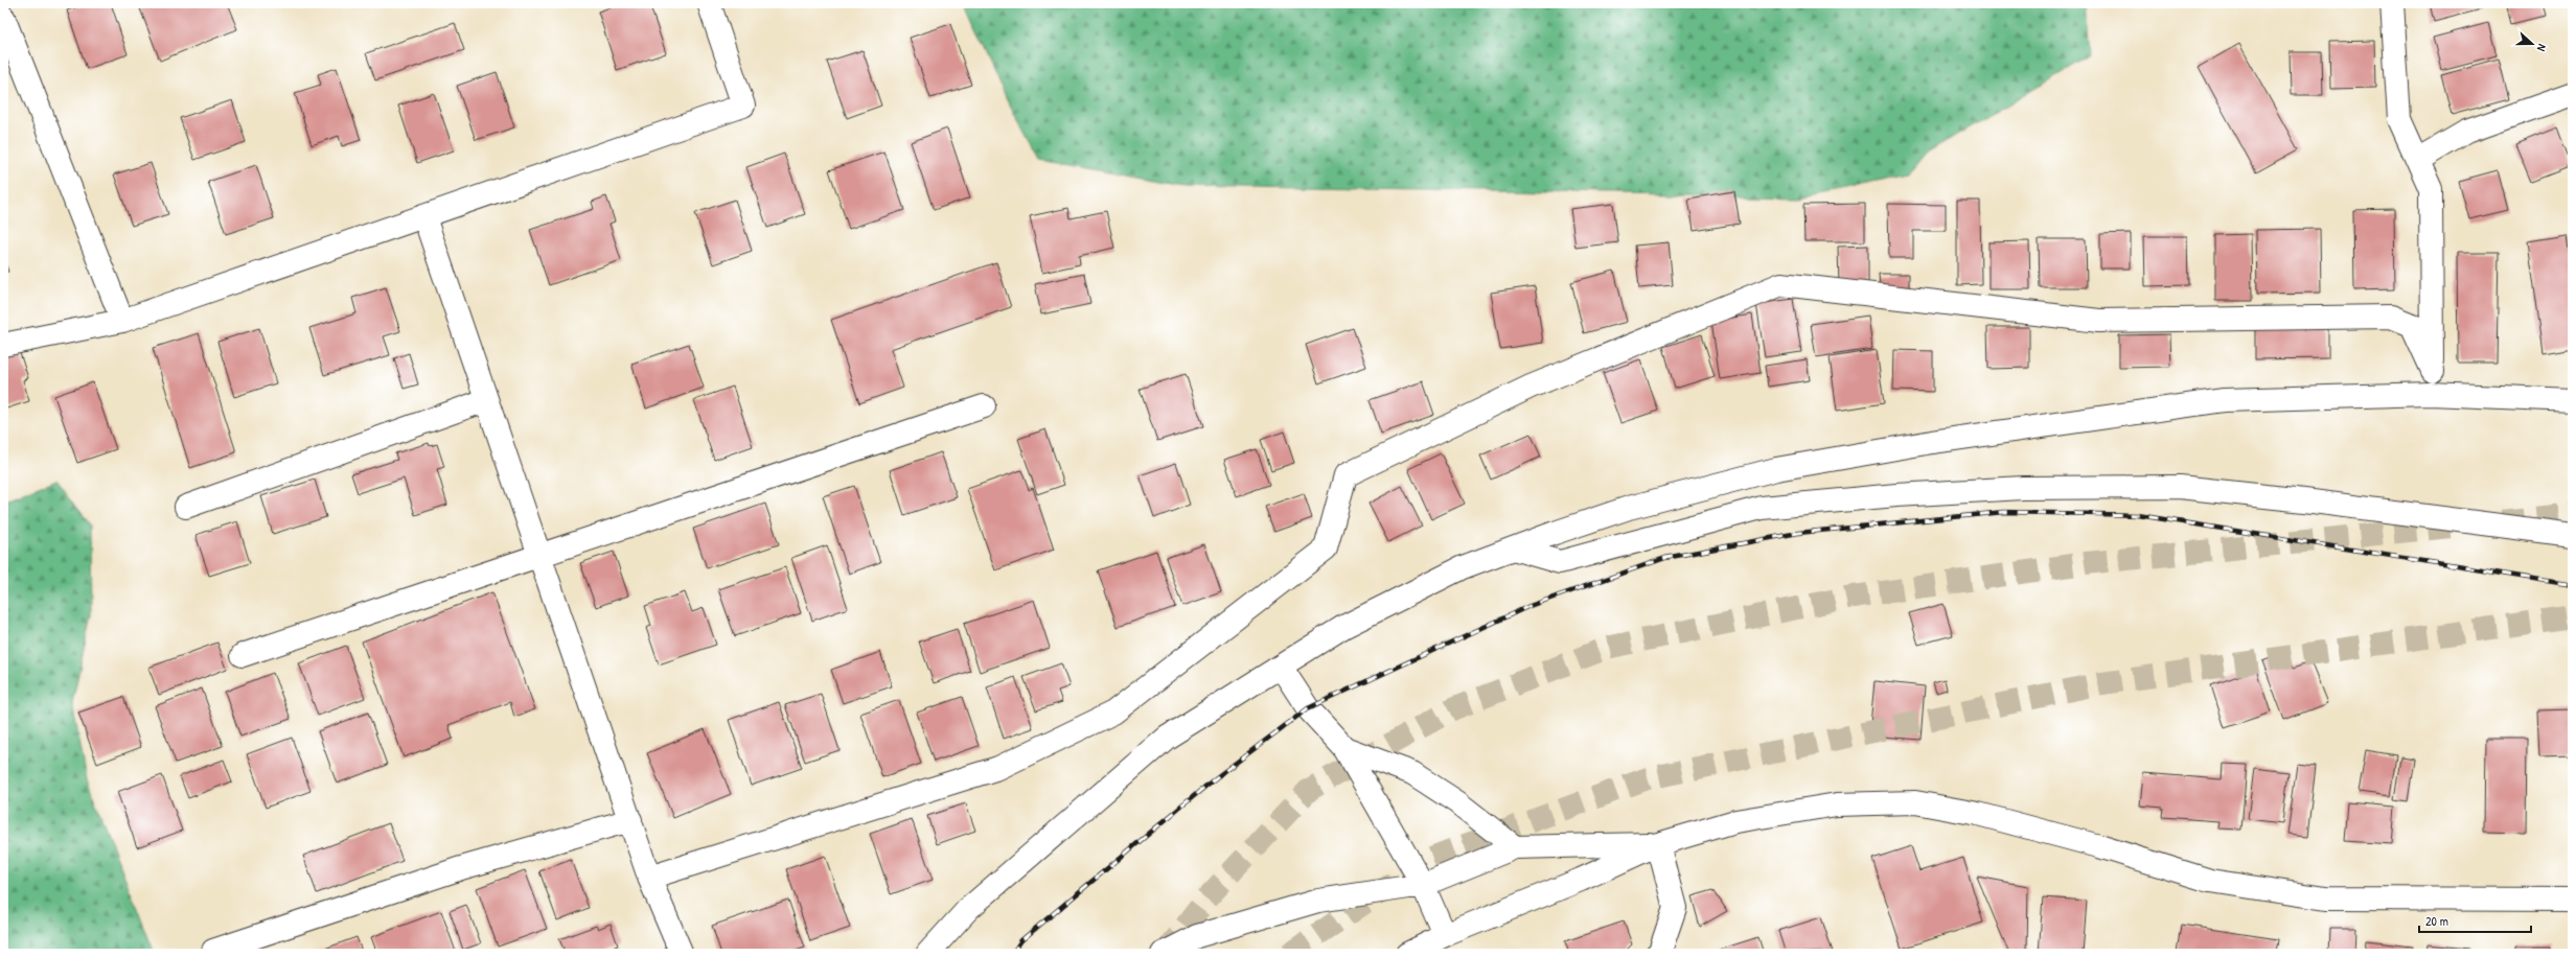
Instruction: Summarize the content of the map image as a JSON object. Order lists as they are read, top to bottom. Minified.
{"scale_bar":"20 m","north":"right"}
